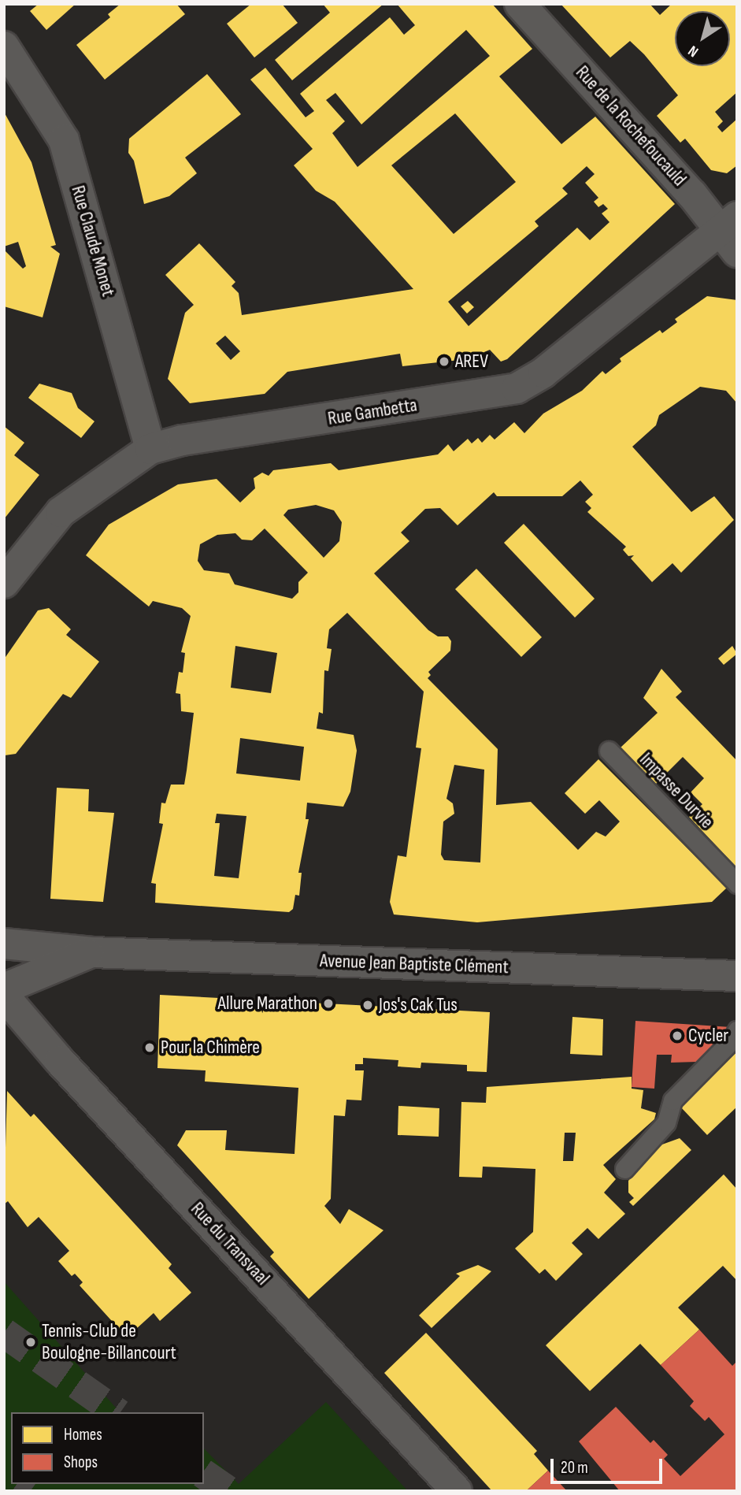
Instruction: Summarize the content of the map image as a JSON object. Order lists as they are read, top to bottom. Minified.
{"streets":{"street":["Rue de la Rochefoucauld","Rue Claude Monet","Rue Gambetta","Avenue Jean Baptiste Clément","Rue du Transvaal"],"lane":["Impasse Durvie"]},"crossings":[["Rue de la Rochefoucauld","Rue Gambetta"],["Rue Claude Monet","Rue Gambetta"]],"places":["AREV","Allure Marathon","Jos's Cak Tus","Cycler","Pour la Chimère","Tennis-Club de Boulogne-Billancourt"],"legend":["Homes","Shops"],"scale_bar":"20 m","north":"bottom left"}
